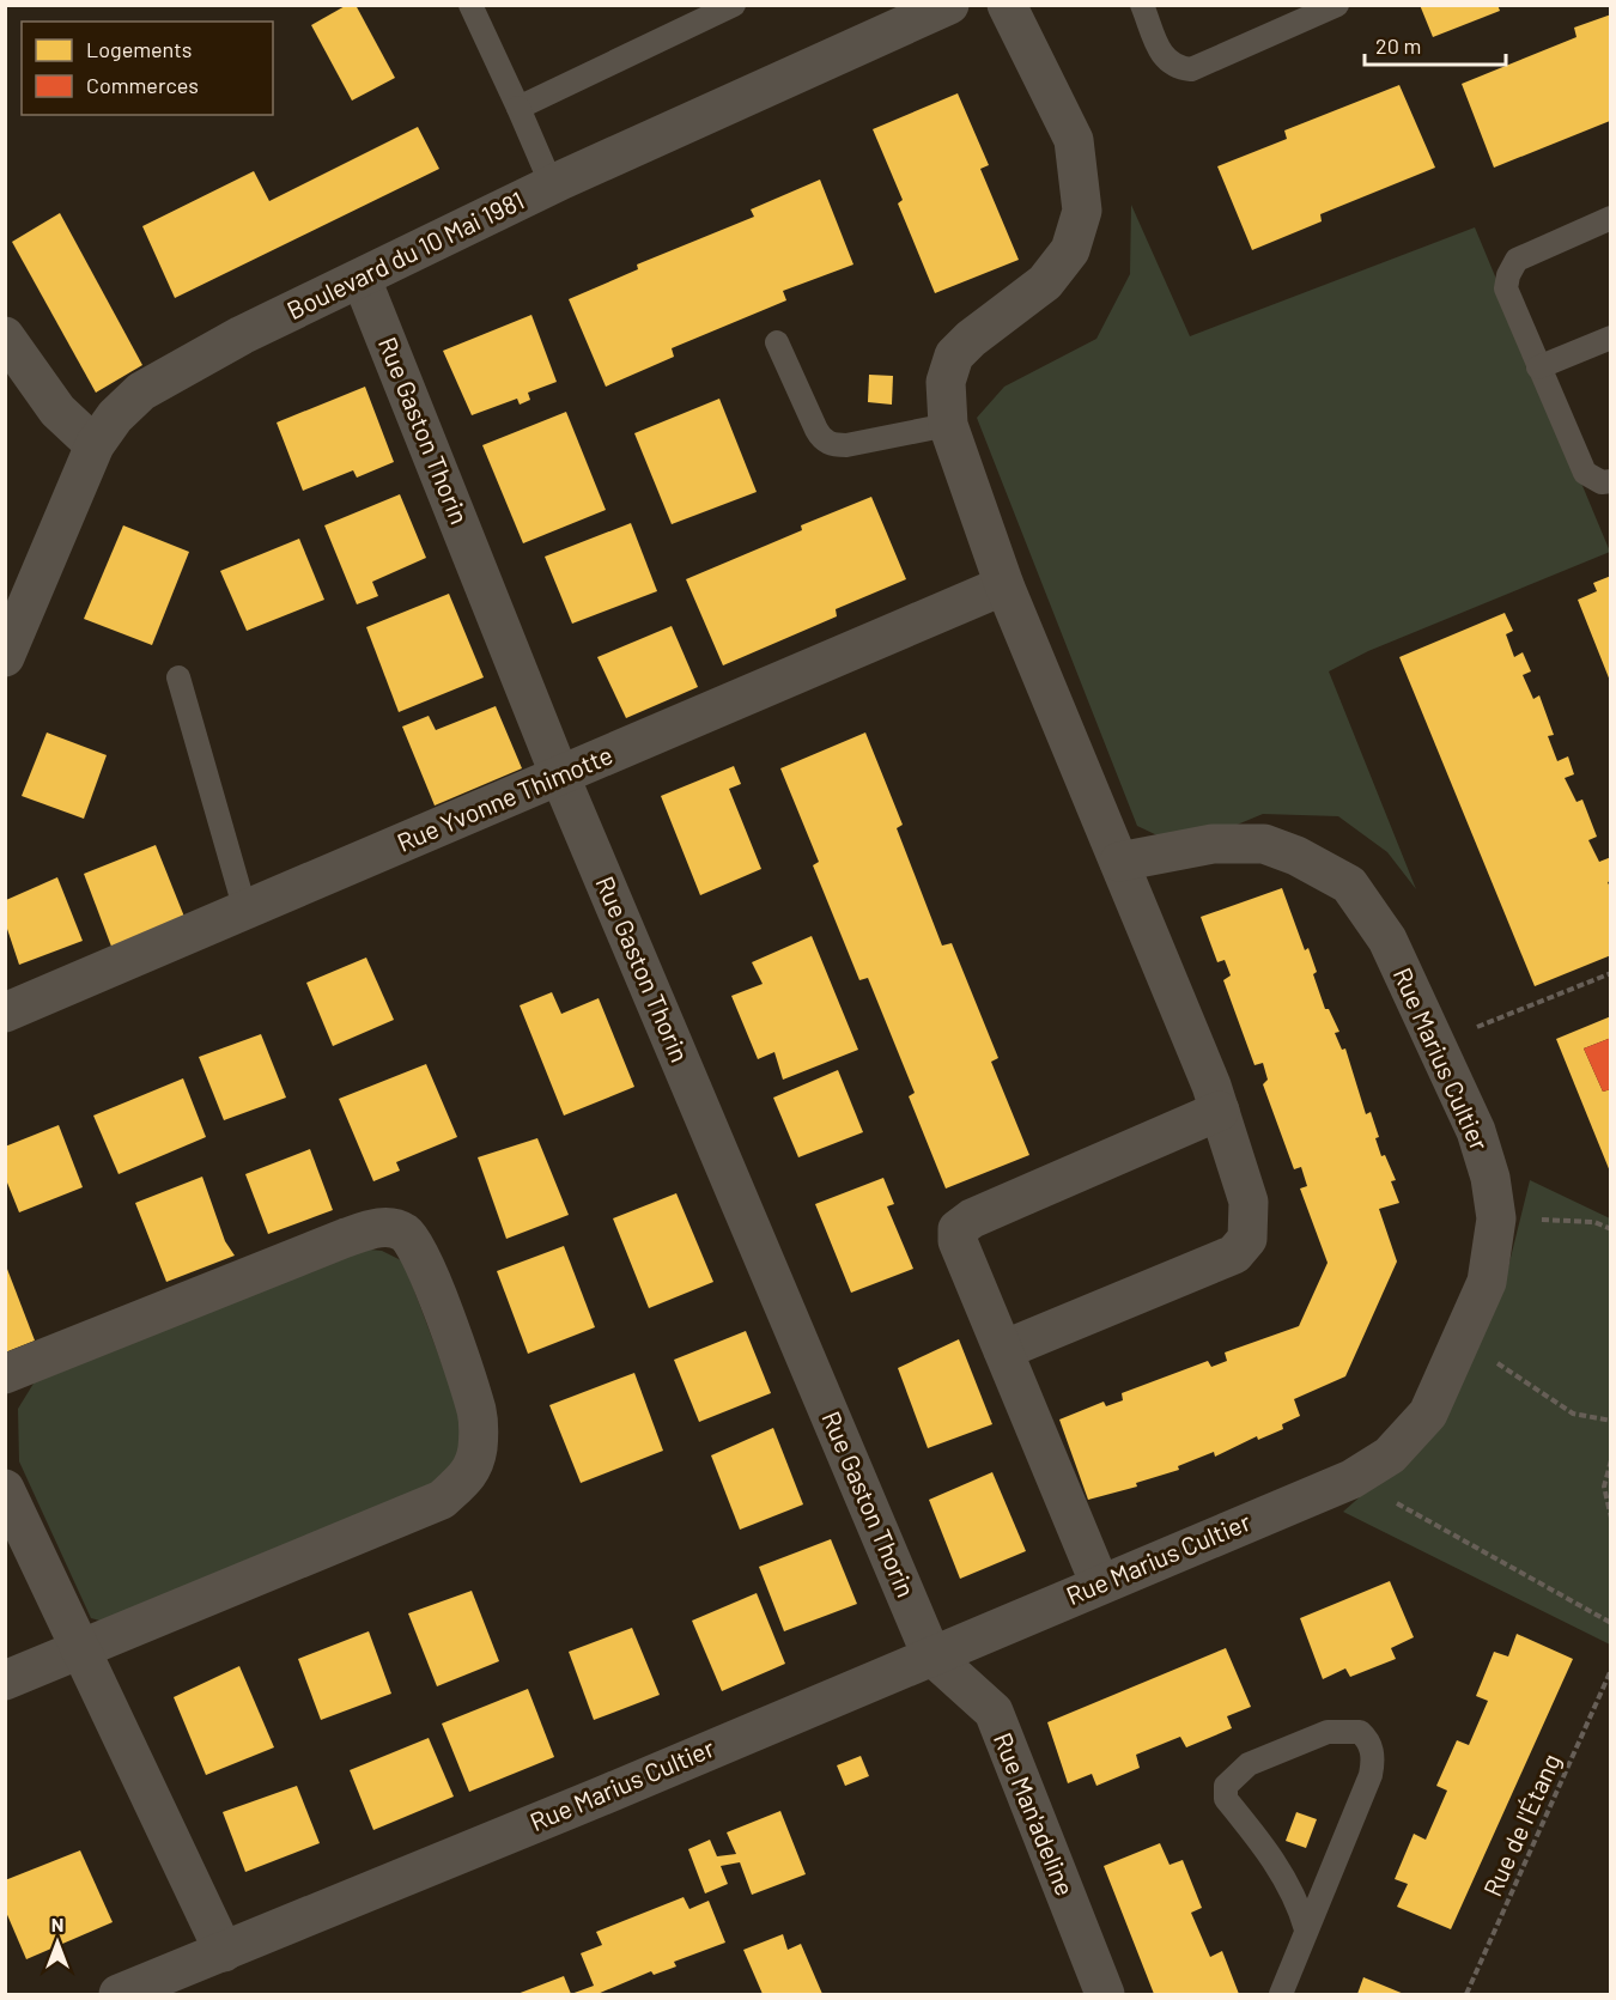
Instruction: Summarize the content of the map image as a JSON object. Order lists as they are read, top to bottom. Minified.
{"streets":{"street":["Boulevard du 10 Mai 1981","Rue Gaston Thorin","Rue Yvonne Thimotte","Rue Marius Cultier","Rue Man'adeline"],"path":["Rue de l'Étang"]},"crossings":[["Boulevard du 10 Mai 1981","Rue Gaston Thorin"],["Rue Gaston Thorin","Rue Yvonne Thimotte"],["Rue Gaston Thorin","Rue Marius Cultier"],["Rue Gaston Thorin","Rue Man'adeline"],["Rue Marius Cultier","Rue Man'adeline"]],"legend":["Logements","Commerces"],"scale_bar":"20 m","north":"top"}
